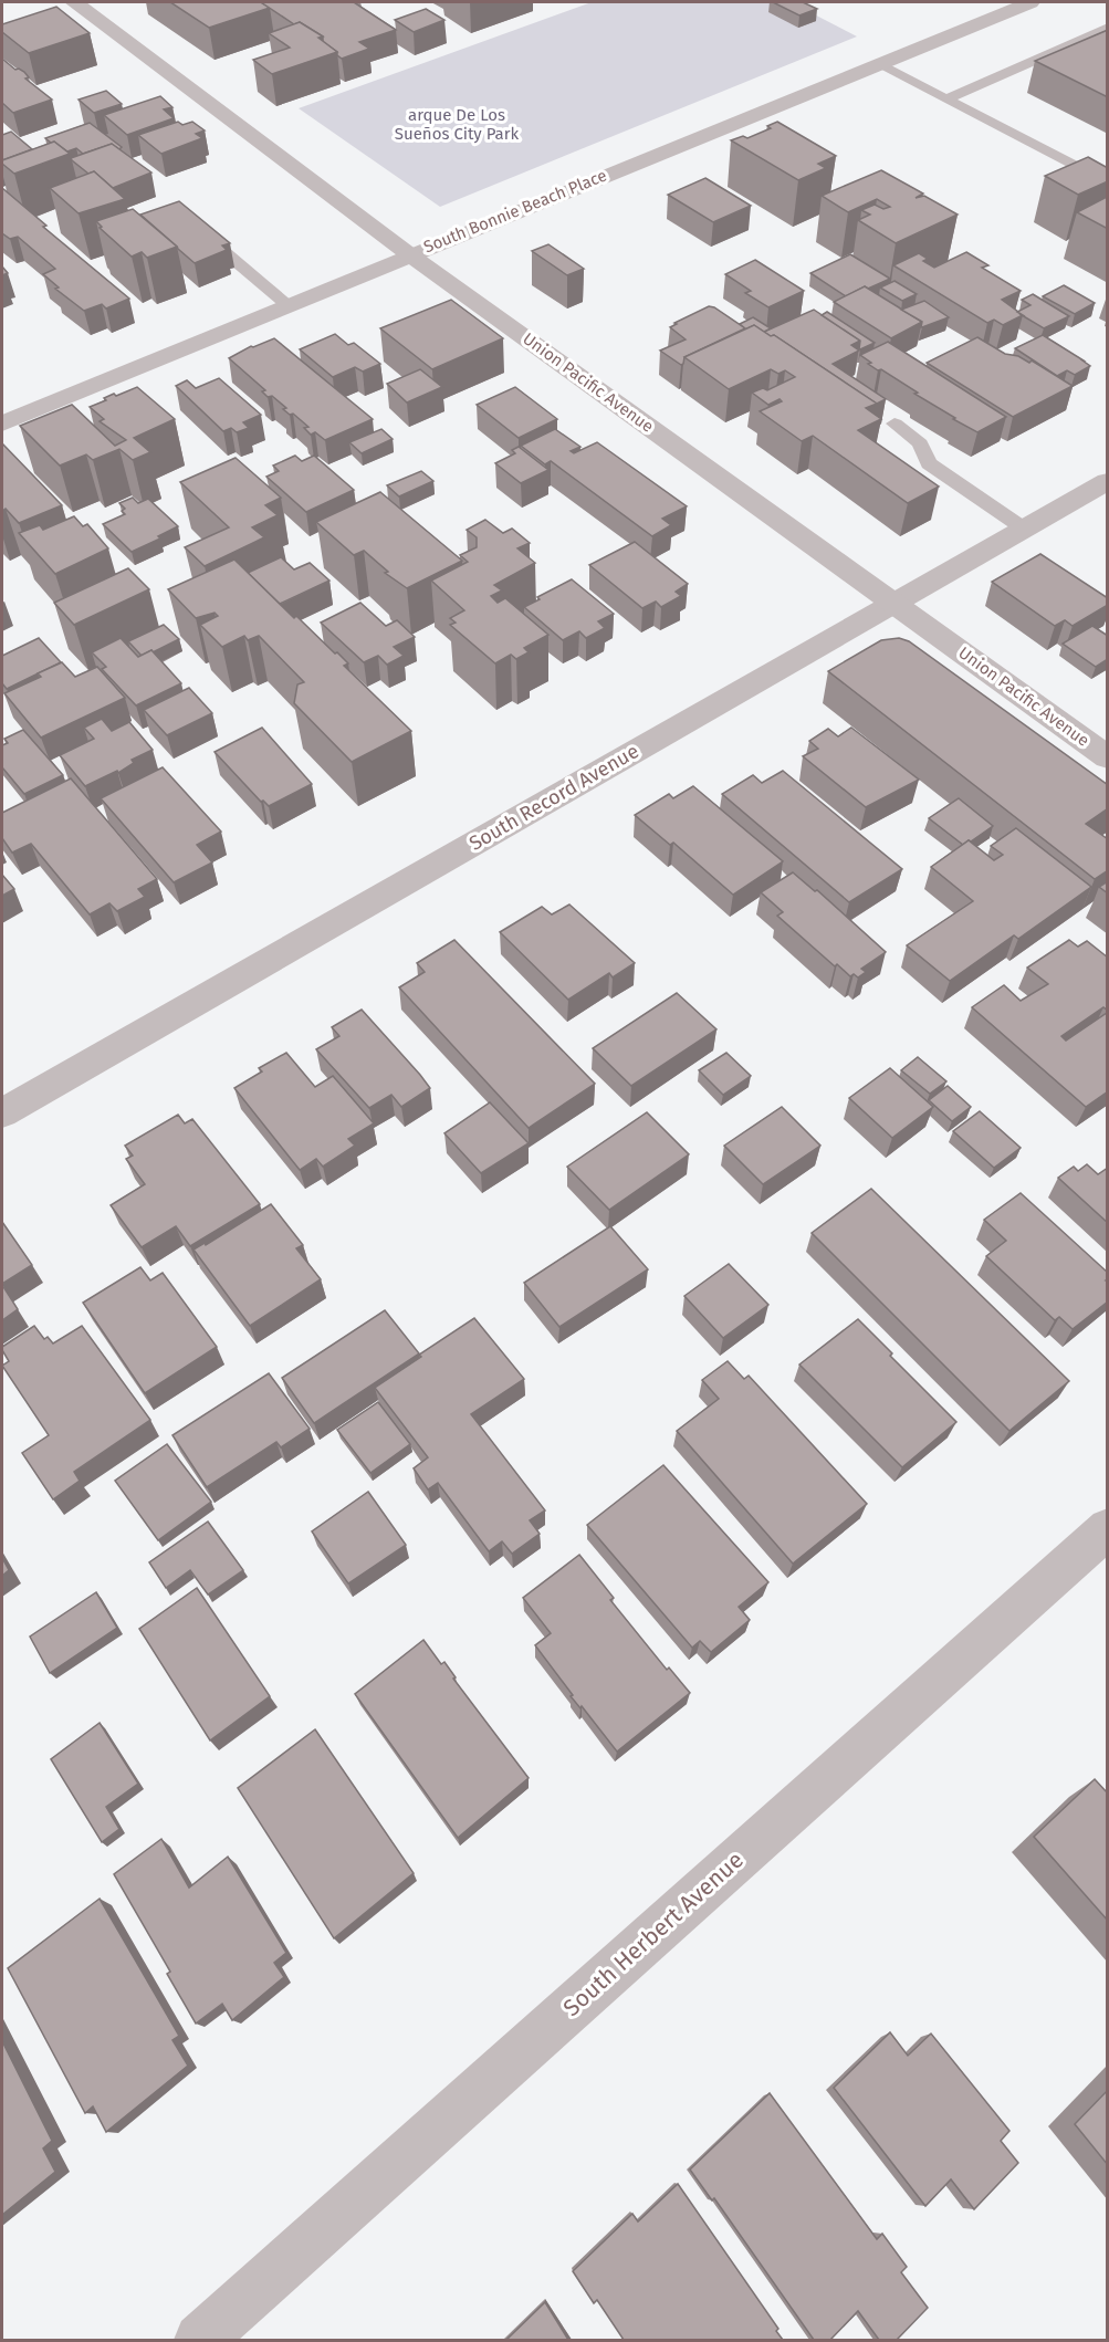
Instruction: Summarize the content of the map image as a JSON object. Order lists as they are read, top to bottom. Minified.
{"streets":{"street":["South Bonnie Beach Place","Union Pacific Avenue","South Record Avenue","South Herbert Avenue"]},"crossings":[["South Bonnie Beach Place","Union Pacific Avenue"],["Union Pacific Avenue","South Record Avenue"]],"parks":["arque De Los Sueños City Park"]}
